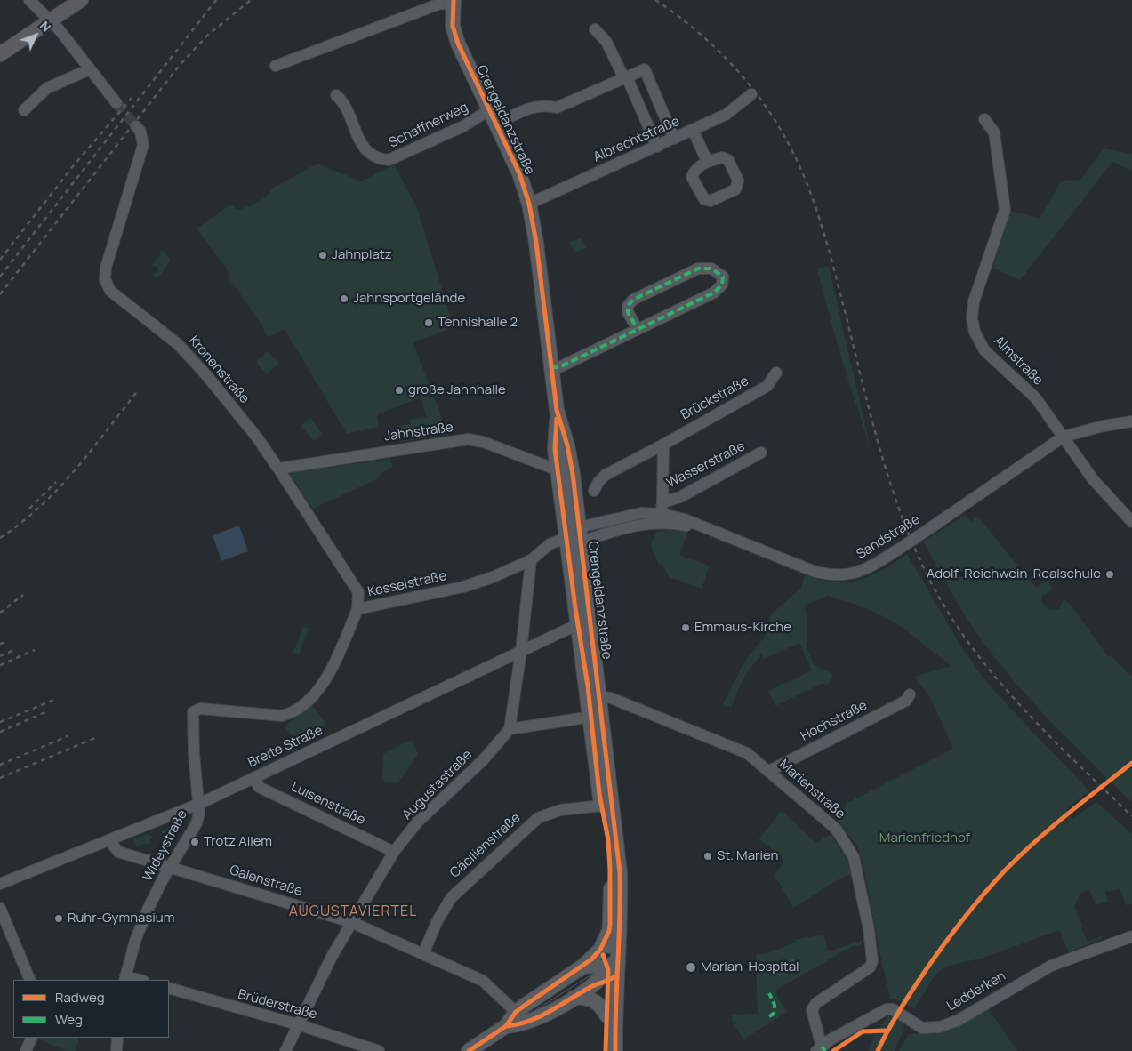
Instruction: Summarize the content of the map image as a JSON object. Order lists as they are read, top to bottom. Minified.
{"streets":{"main road":["Crengeldanzstraße"],"street":["Schaffnerweg","Albrechtstraße","Almstraße","Kronenstraße","Brückstraße","Jahnstraße","Wasserstraße","Sandstraße","Kesselstraße","Hochstraße","Breite Straße","Augustastraße","Marienstraße","Luisenstraße","Wideystraße","Cäcilienstraße","Galenstraße","Ledderken","Brüderstraße"]},"crossings":[["Crengeldanzstraße","Schaffnerweg"],["Crengeldanzstraße","Albrechtstraße"],["Crengeldanzstraße","Jahnstraße"],["Crengeldanzstraße","Sandstraße"],["Crengeldanzstraße","Breite Straße"],["Crengeldanzstraße","Marienstraße"],["Crengeldanzstraße","Cäcilienstraße"],["Almstraße","Sandstraße"],["Kronenstraße","Jahnstraße"],["Kronenstraße","Kesselstraße"],["Kesselstraße","Wideystraße"],["Hochstraße","Marienstraße"],["Breite Straße","Luisenstraße"],["Breite Straße","Wideystraße"],["Breite Straße","Galenstraße"],["Augustastraße","Luisenstraße"],["Augustastraße","Galenstraße"],["Augustastraße","Brüderstraße"],["Marienstraße","Ledderken"],["Wideystraße","Galenstraße"],["Cäcilienstraße","Galenstraße"]],"districts":["AUGUSTAVIERTEL"],"parks":["Marienfriedhof"],"places":["Jahnplatz","Jahnsportgelände","Tennishalle 2","große Jahnhalle","Adolf-Reichwein-Realschule","Emmaus-Kirche","Trotz Allem","St. Marien","Ruhr-Gymnasium","Marian-Hospital"],"legend":["Radweg","Weg"],"north":"top right"}
